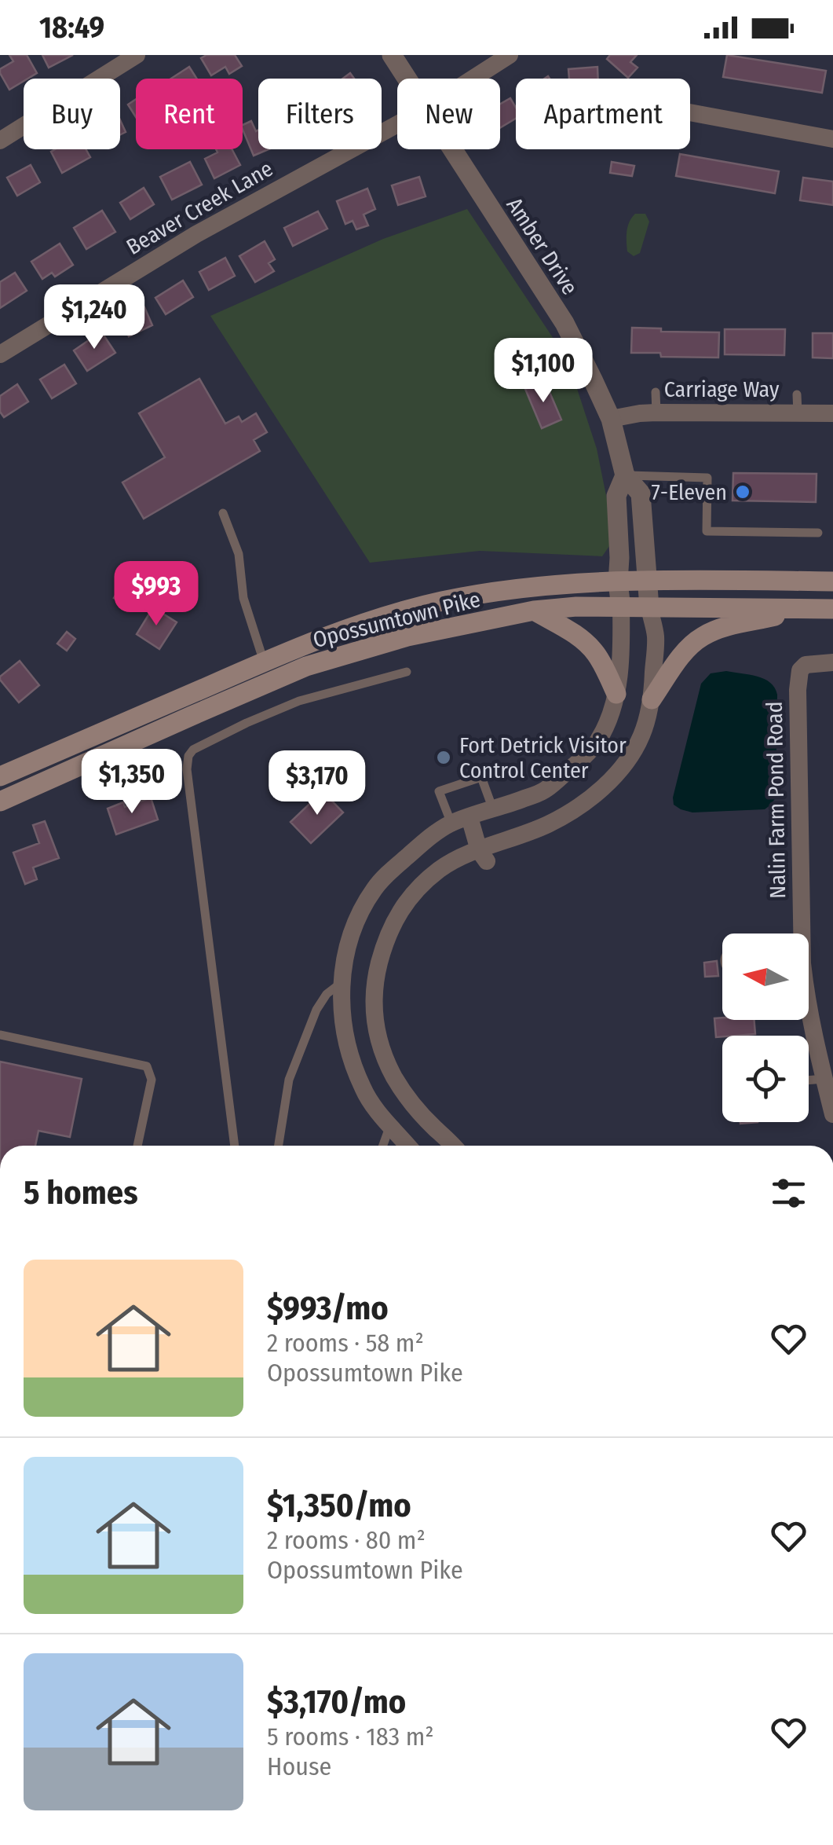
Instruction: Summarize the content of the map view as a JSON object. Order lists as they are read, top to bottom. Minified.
{"streets":{"main road":["Opossumtown Pike"],"street":["Beaver Creek Lane","Amber Drive","Carriage Way","Nalin Farm Pond Road"]},"crossings":[["Amber Drive","Carriage Way"],["Amber Drive","Opossumtown Pike"]],"places":["7-Eleven","Fort Detrick Visitor Control Center"],"north":"left","page":{"status":"18:49","chip":["Buy","Rent","Filters","New","Apartment"],"price":["$1,240","$1,100","$993","$1,350","$3,170"],"heading":"5 homes","list":[{"name":"$993/mo","note":"2 rooms · 58 m² · Opossumtown Pike"},{"name":"$1,350/mo","note":"2 rooms · 80 m² · Opossumtown Pike"},{"name":"$3,170/mo","note":"5 rooms · 183 m² · House"}]}}
